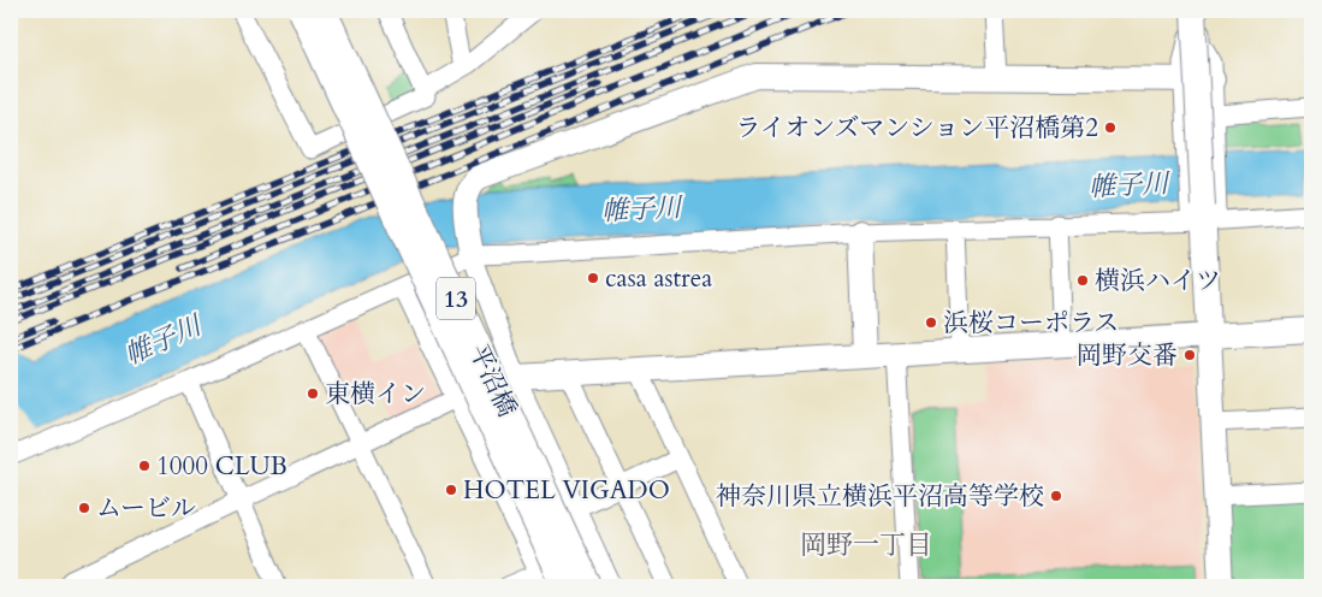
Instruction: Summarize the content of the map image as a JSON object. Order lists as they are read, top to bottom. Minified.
{"streets":{"main road":["13","平沼橋"]},"districts":["岡野一丁目"],"water":["帷子川"],"places":["ライオンズマンション平沼橋第2","casa astrea","横浜ハイツ","浜桜コーポラス","岡野交番","東横イン","1000 CLUB","HOTEL VIGADO","神奈川県立横浜平沼高等学校","ムービル"]}
